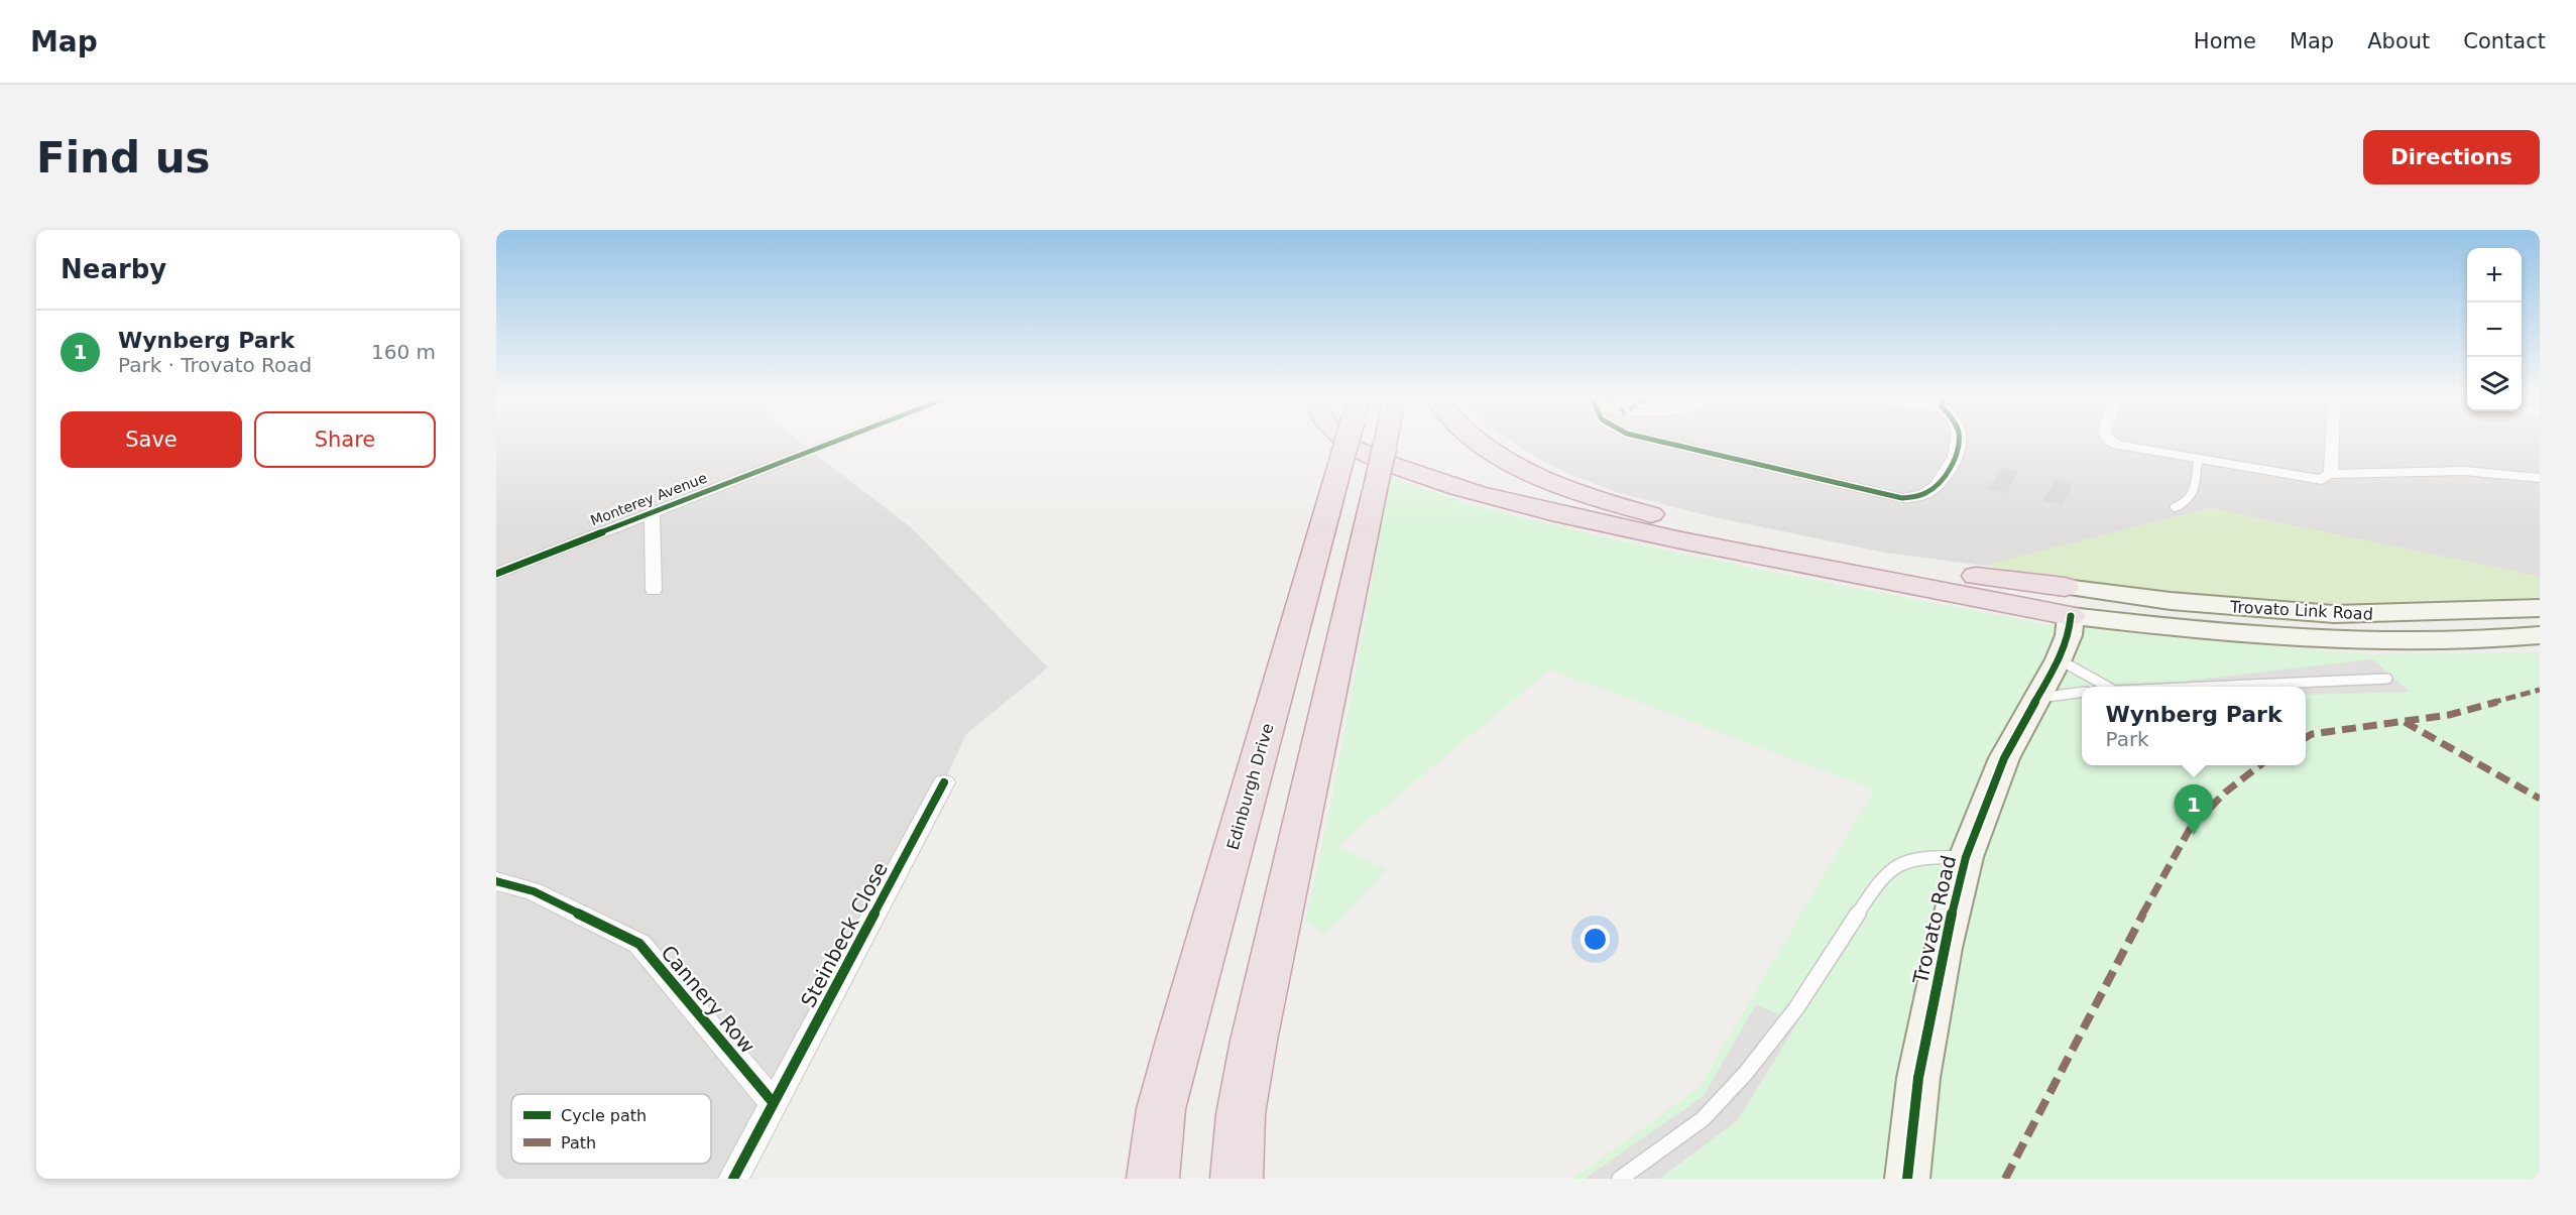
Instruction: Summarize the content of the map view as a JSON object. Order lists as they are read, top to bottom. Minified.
{"streets":{"highway":["Edinburgh Drive"],"main road":["Trovato Link Road","Trovato Road"],"street":["Monterey Avenue","Steinbeck Close","Cannery Row"]},"crossings":[["Trovato Link Road","Trovato Road"],["Steinbeck Close","Cannery Row"]],"legend":["Cycle path","Path"],"page":{"header":"Map","nav":["Home","Map","About","Contact"],"buttons":["Directions",["Save","Share"]],"title":"Find us","heading":"Nearby","map_buttons":["+","−"],"list":[{"mark":"1","name":"Wynberg Park","note":"Park · Trovato Road","value":"160 m"}],"popup":["Wynberg Park","Park"],"pins":"1"}}
